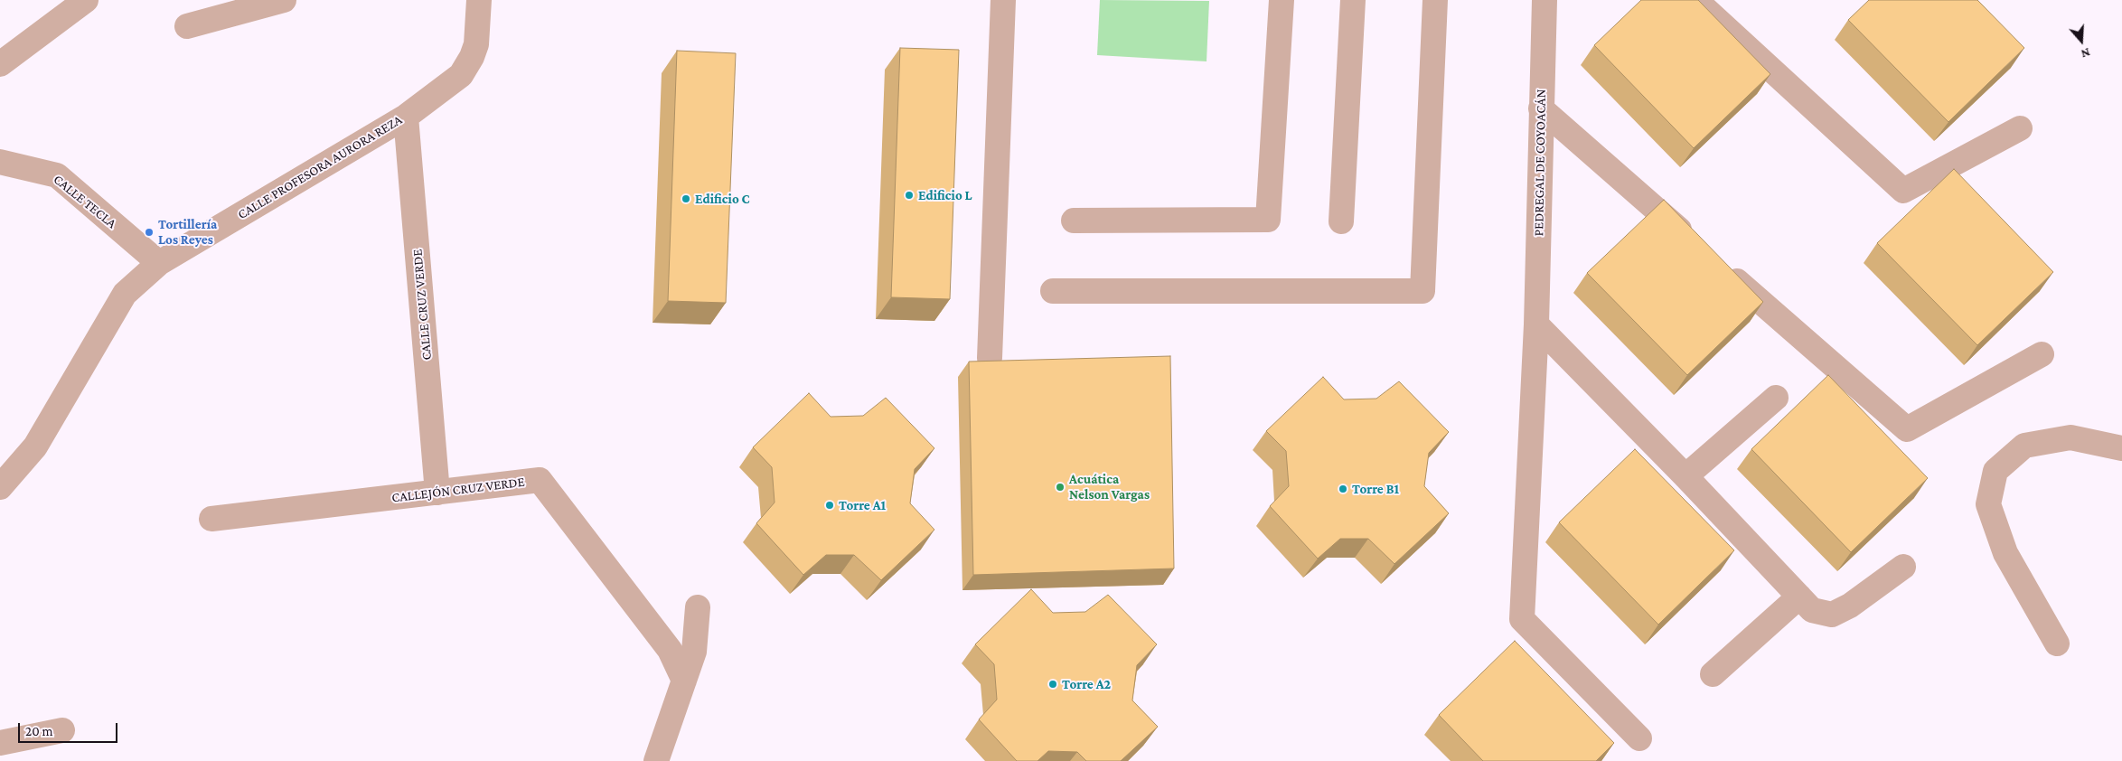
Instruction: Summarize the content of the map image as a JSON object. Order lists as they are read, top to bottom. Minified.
{"streets":{"street":["PEDREGAL DE COYOACÁN","CALLE PROFESORA AURORA REZA","CALLE TECLA","CALLE CRUZ VERDE","CALLEJÓN CRUZ VERDE"]},"crossings":[["CALLE PROFESORA AURORA REZA","CALLE TECLA"],["CALLE PROFESORA AURORA REZA","CALLE CRUZ VERDE"],["CALLE CRUZ VERDE","CALLEJÓN CRUZ VERDE"]],"places":["Edificio L","Edificio C","Tortillería Los Reyes","Acuática Nelson Vargas","Torre B1","Torre A1","Torre A2"],"scale_bar":"20 m","north":"bottom"}
